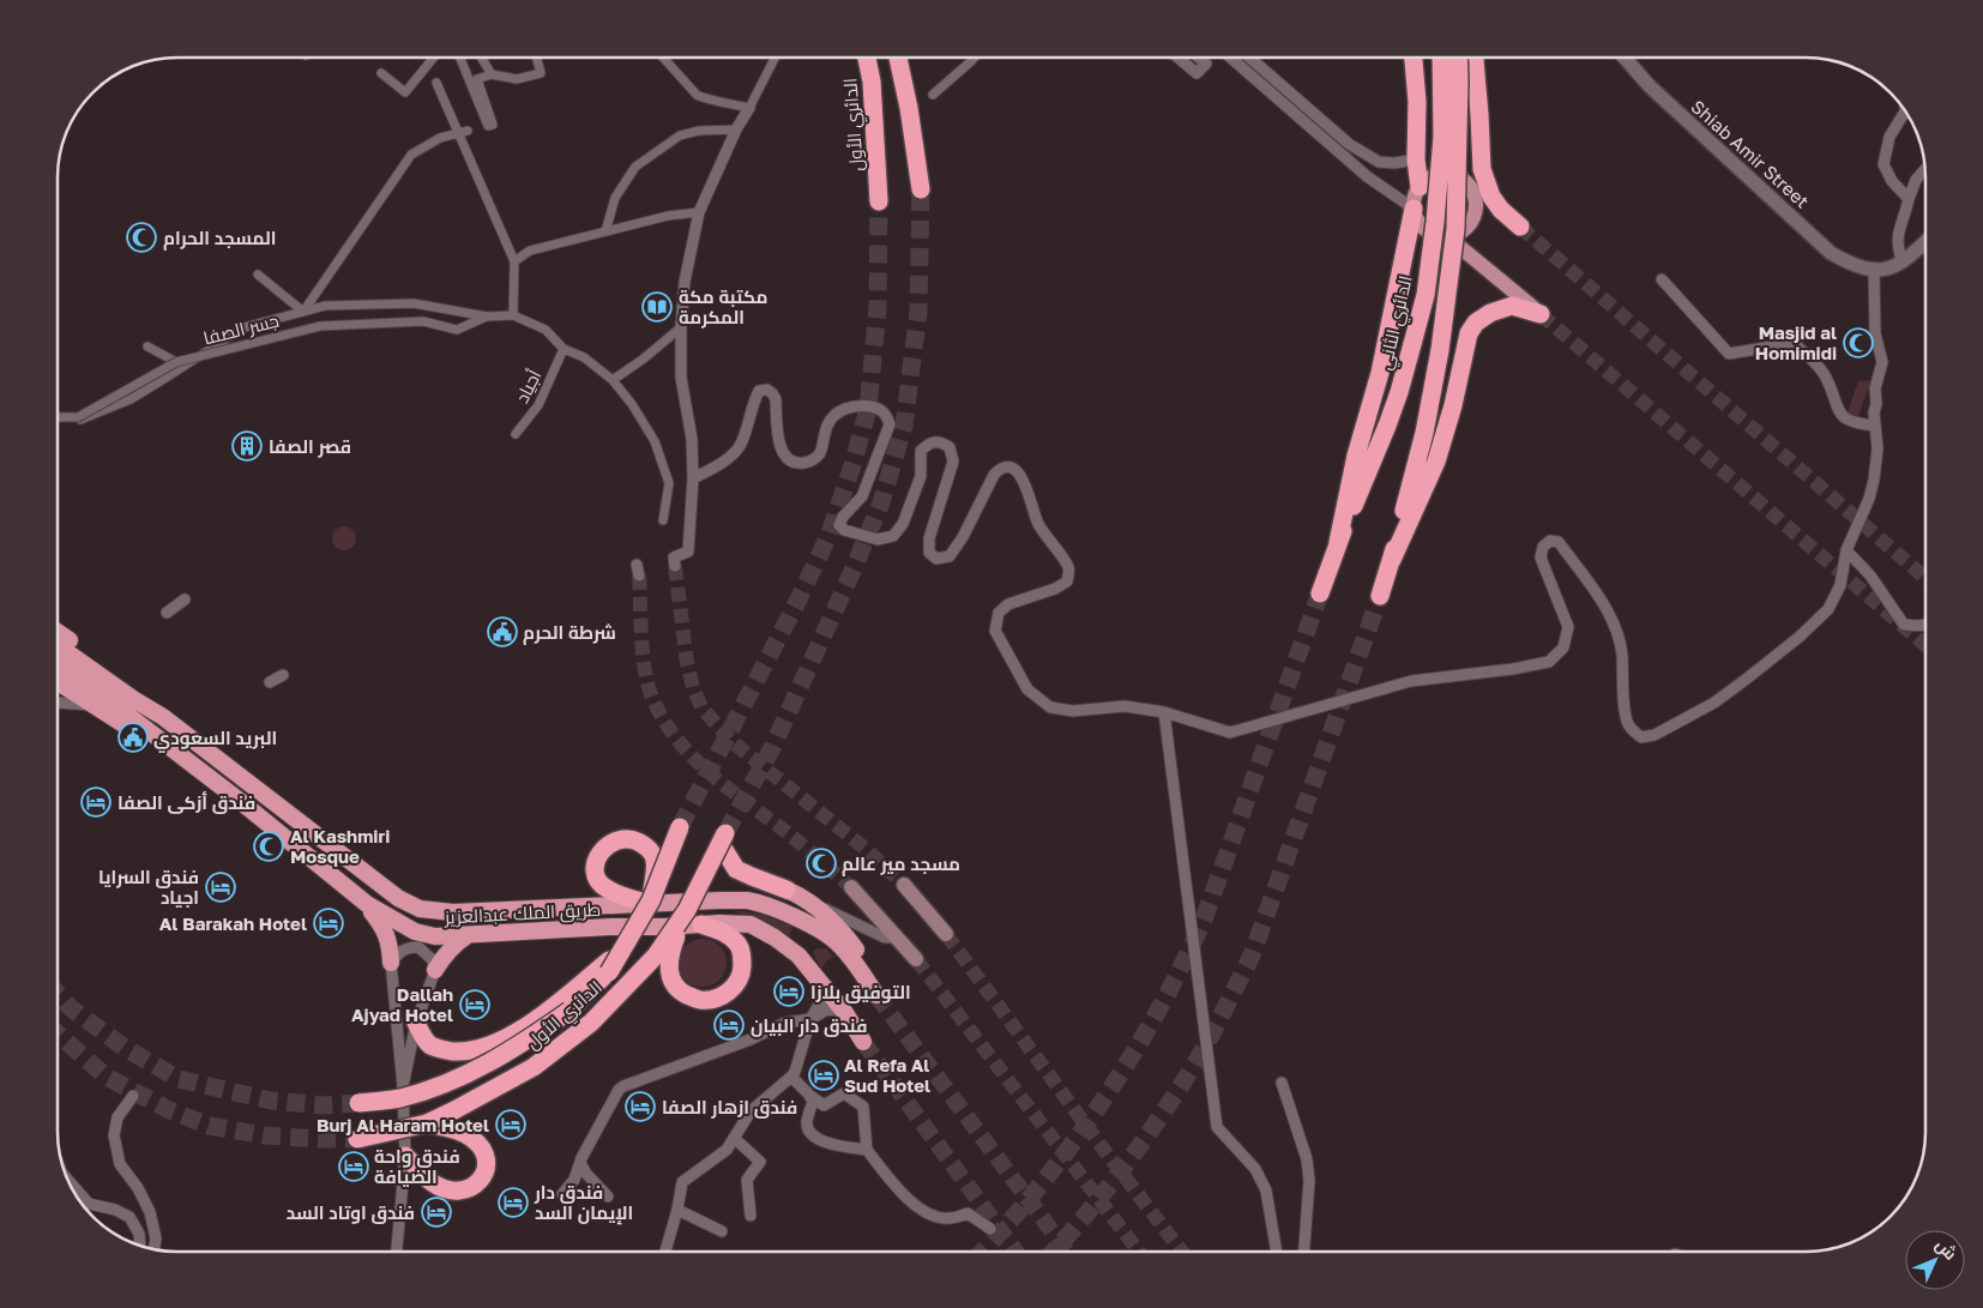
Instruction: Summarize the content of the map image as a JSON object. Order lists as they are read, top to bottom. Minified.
{"streets":{"highway":["الدائري الأول","الدائري الثاني","طريق الملك عبدالعزيز"],"street":["Shiab Amir Street","جسر الصفا","أجياد"]},"crossings":[["الدائري الأول","طريق الملك عبدالعزيز"]],"places":{"mosque":["المسجد الحرام","Masjid al Homimidi","Al Kashmiri Mosque","مسجد مير عالم"],"library":["مكتبة مكة المكرمة"],"building":["قصر الصفا"],"public building":["شرطة الحرم","البريد السعودي"],"hotel":["فندق أزكى الصفا","فندق السرايا اجياد","Al Barakah Hotel","التوفيق بلازا","Dallah Ajyad Hotel","فندق دار البيان","Al Refa Al Sud Hotel","فندق ازهار الصفا","Burj Al Haram Hotel","فندق واحة الضيافة","فندق دار الإيمان السد","فندق اوتاد السد"]},"north":"top right"}
